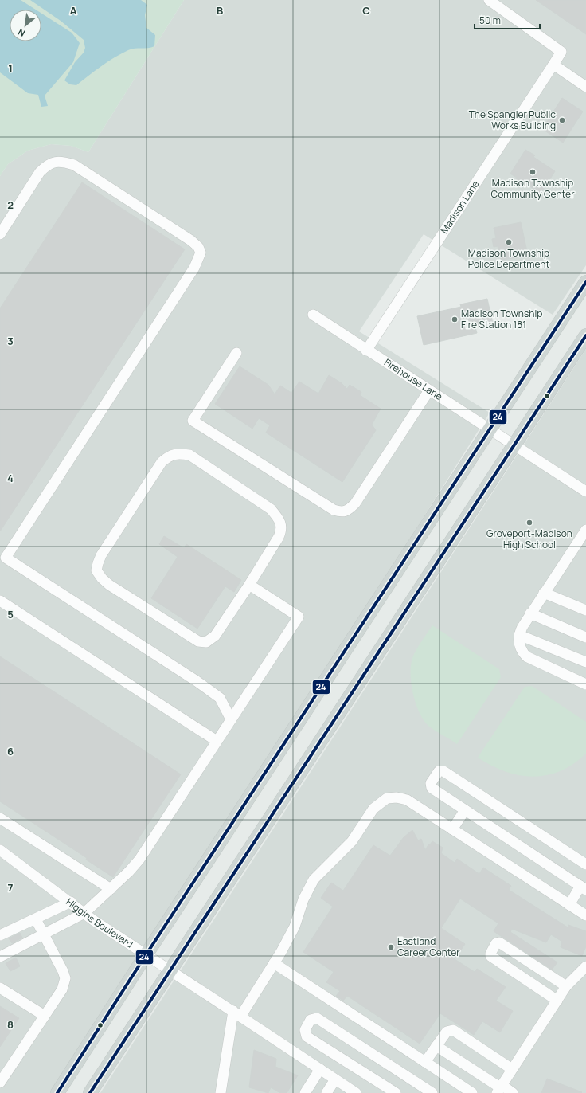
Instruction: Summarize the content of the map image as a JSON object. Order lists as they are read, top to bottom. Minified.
{"streets":{"street":["Madison Lane","Firehouse Lane","Higgins Boulevard"]},"crossings":[["Madison Lane","Firehouse Lane"]],"places":["The Spangler Public Works Building","Madison Township Community Center","Madison Township Police Department","Madison Township Fire Station 181","Groveport-Madison High School","Eastland Career Center"],"lines":["transit line 24"],"scale_bar":"50 m","north":"bottom left","grid":{"columns":["A","B","C"],"rows":["1","2","3","4","5","6","7","8"]}}
